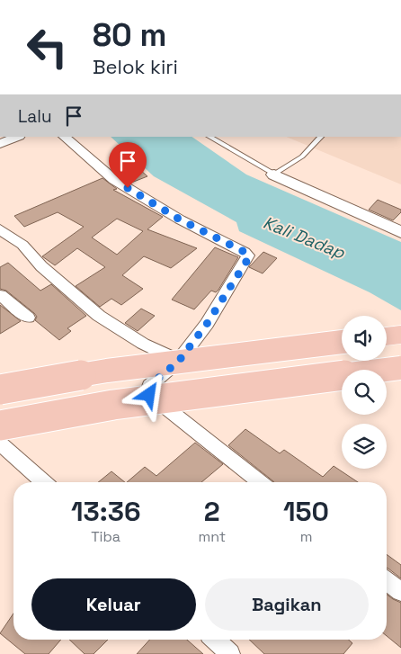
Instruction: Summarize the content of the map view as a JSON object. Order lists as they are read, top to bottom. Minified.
{"water":["Kali Dadap"],"page":{"turn":["80 m","Belok kiri"],"then":"Lalu","eta":["13:36","Tiba","2","mnt","150","m"],"buttons":["Keluar","Bagikan"]}}
